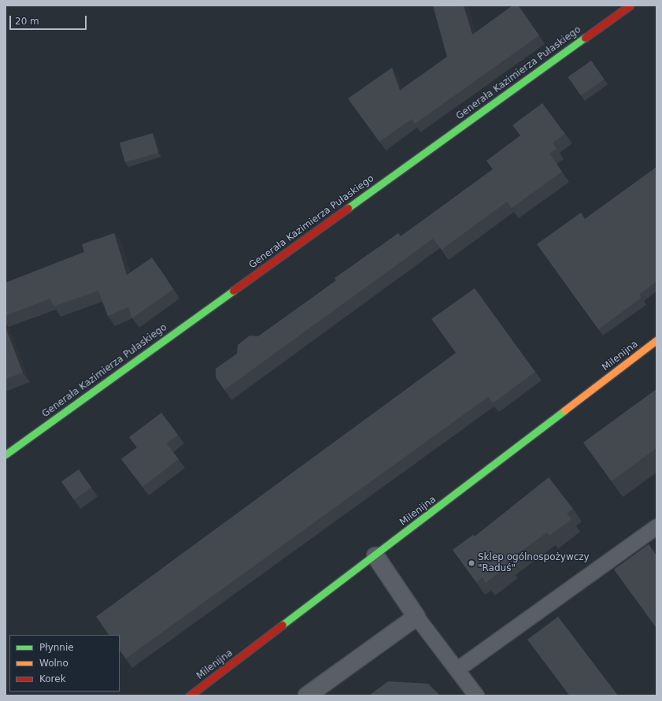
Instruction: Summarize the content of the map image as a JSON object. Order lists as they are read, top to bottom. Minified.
{"streets":{"street":["Generała Kazimierza Pułaskiego","Milenijna"]},"places":["Sklep ogólnospożywczy \"Raduś\""],"legend":["Płynnie","Wolno","Korek"],"scale_bar":"20 m"}
